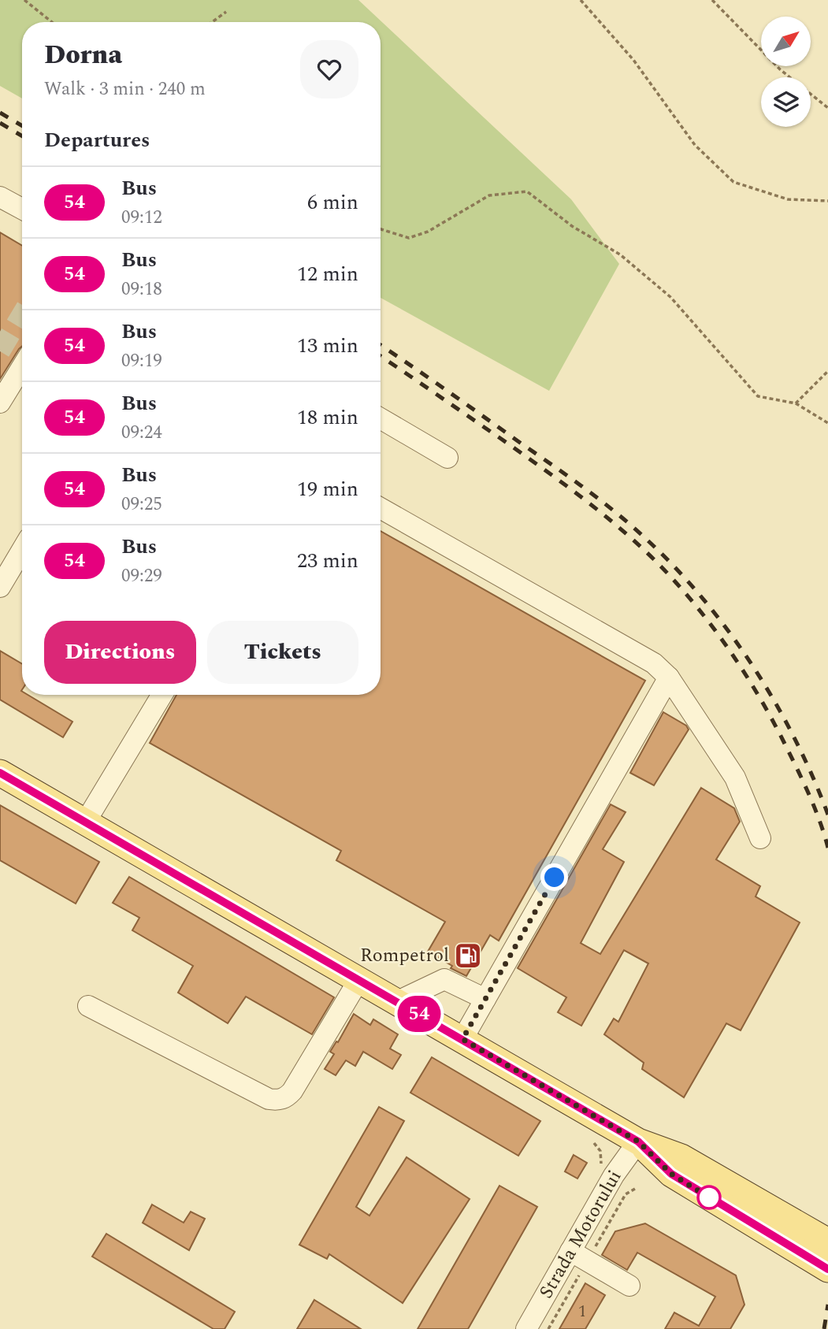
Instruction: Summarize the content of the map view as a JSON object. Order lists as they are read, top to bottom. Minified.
{"streets":{"street":["Strada Motorului"]},"places":{"fuel station":["Rompetrol"]},"lines":["bus line 54"],"house_numbers":["1"],"north":"top right","page":{"on_map":"54","heading":[["Dorna","Walk · 3 min · 240 m"],"Departures"],"list":[{"mark":"54","name":"Bus","note":"09:12","value":"6 min"},{"mark":"54","name":"Bus","note":"09:18","value":"12 min"},{"mark":"54","name":"Bus","note":"09:19","value":"13 min"},{"mark":"54","name":"Bus","note":"09:24","value":"18 min"},{"mark":"54","name":"Bus","note":"09:25","value":"19 min"},{"mark":"54","name":"Bus","note":"09:29","value":"23 min"}],"buttons":["Directions","Tickets"]}}
